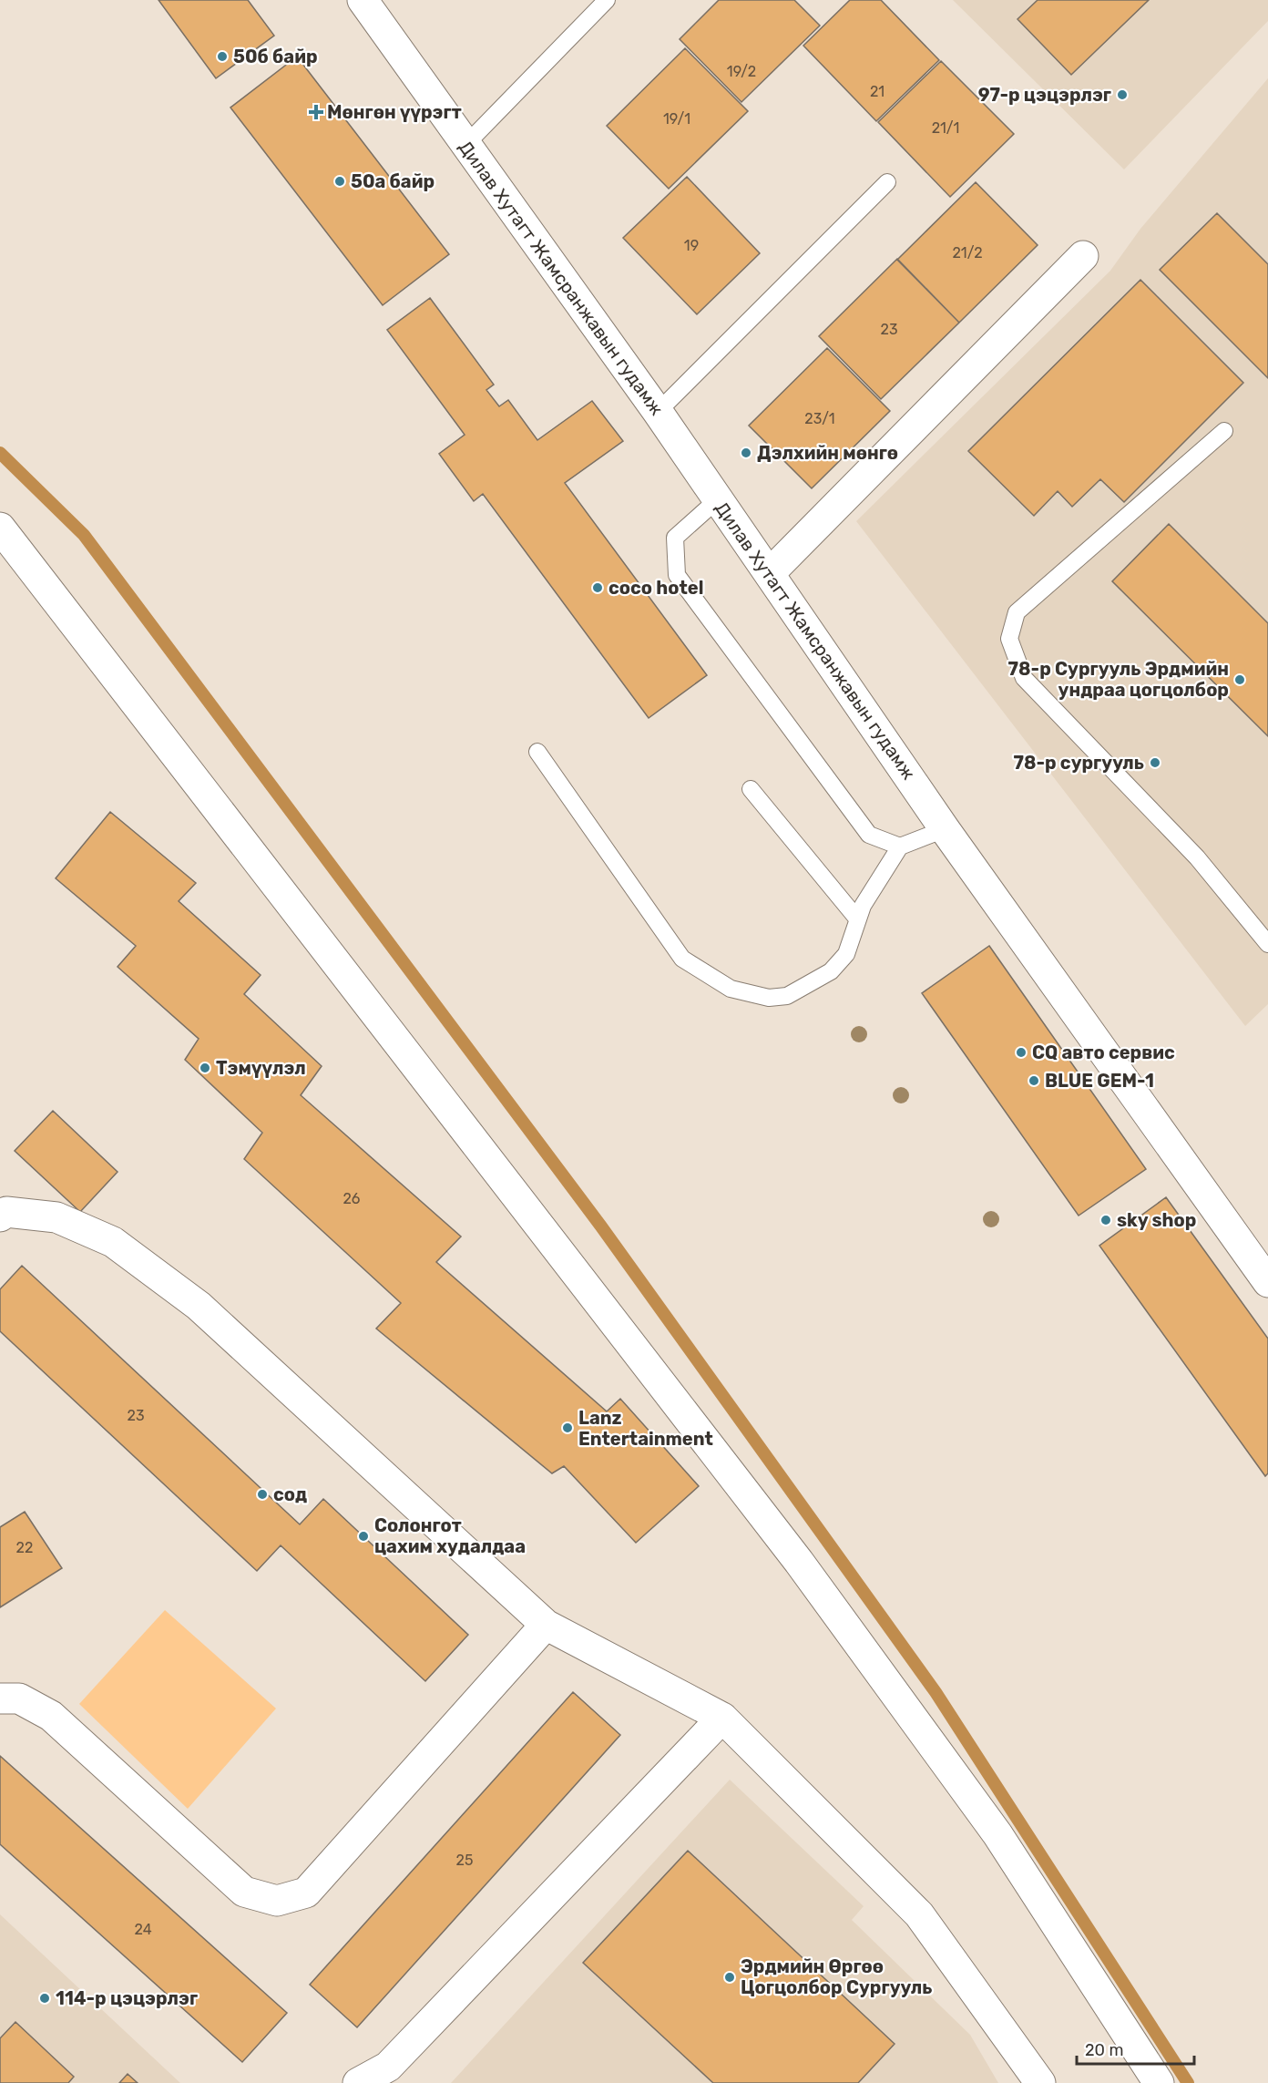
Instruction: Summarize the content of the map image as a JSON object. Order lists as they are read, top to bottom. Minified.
{"streets":{"street":["Дилав Хутагт Жамсранжавын гудамж"]},"places":{"other":["50б байр","97-р цэцэрлэг","50а байр","Дэлхийн мөнгө","coco hotel","78-р Сургууль Эрдмийн ундраа цогцолбор","78-р сургууль","CQ авто сервис","Тэмүүлэл","BLUE GEM-1","sky shop","Lanz Entertainment","сод","Солонгот цахим худалдаа","Эрдмийн Өргөө Цогцолбор Сургууль","114-р цэцэрлэг"],"health":["Мөнгөн үүрэгт"]},"house_numbers":["19/2","21","19/1","21/1","19","21/2","23","23/1","26","23","22","25","24"],"scale_bar":"20 m"}
